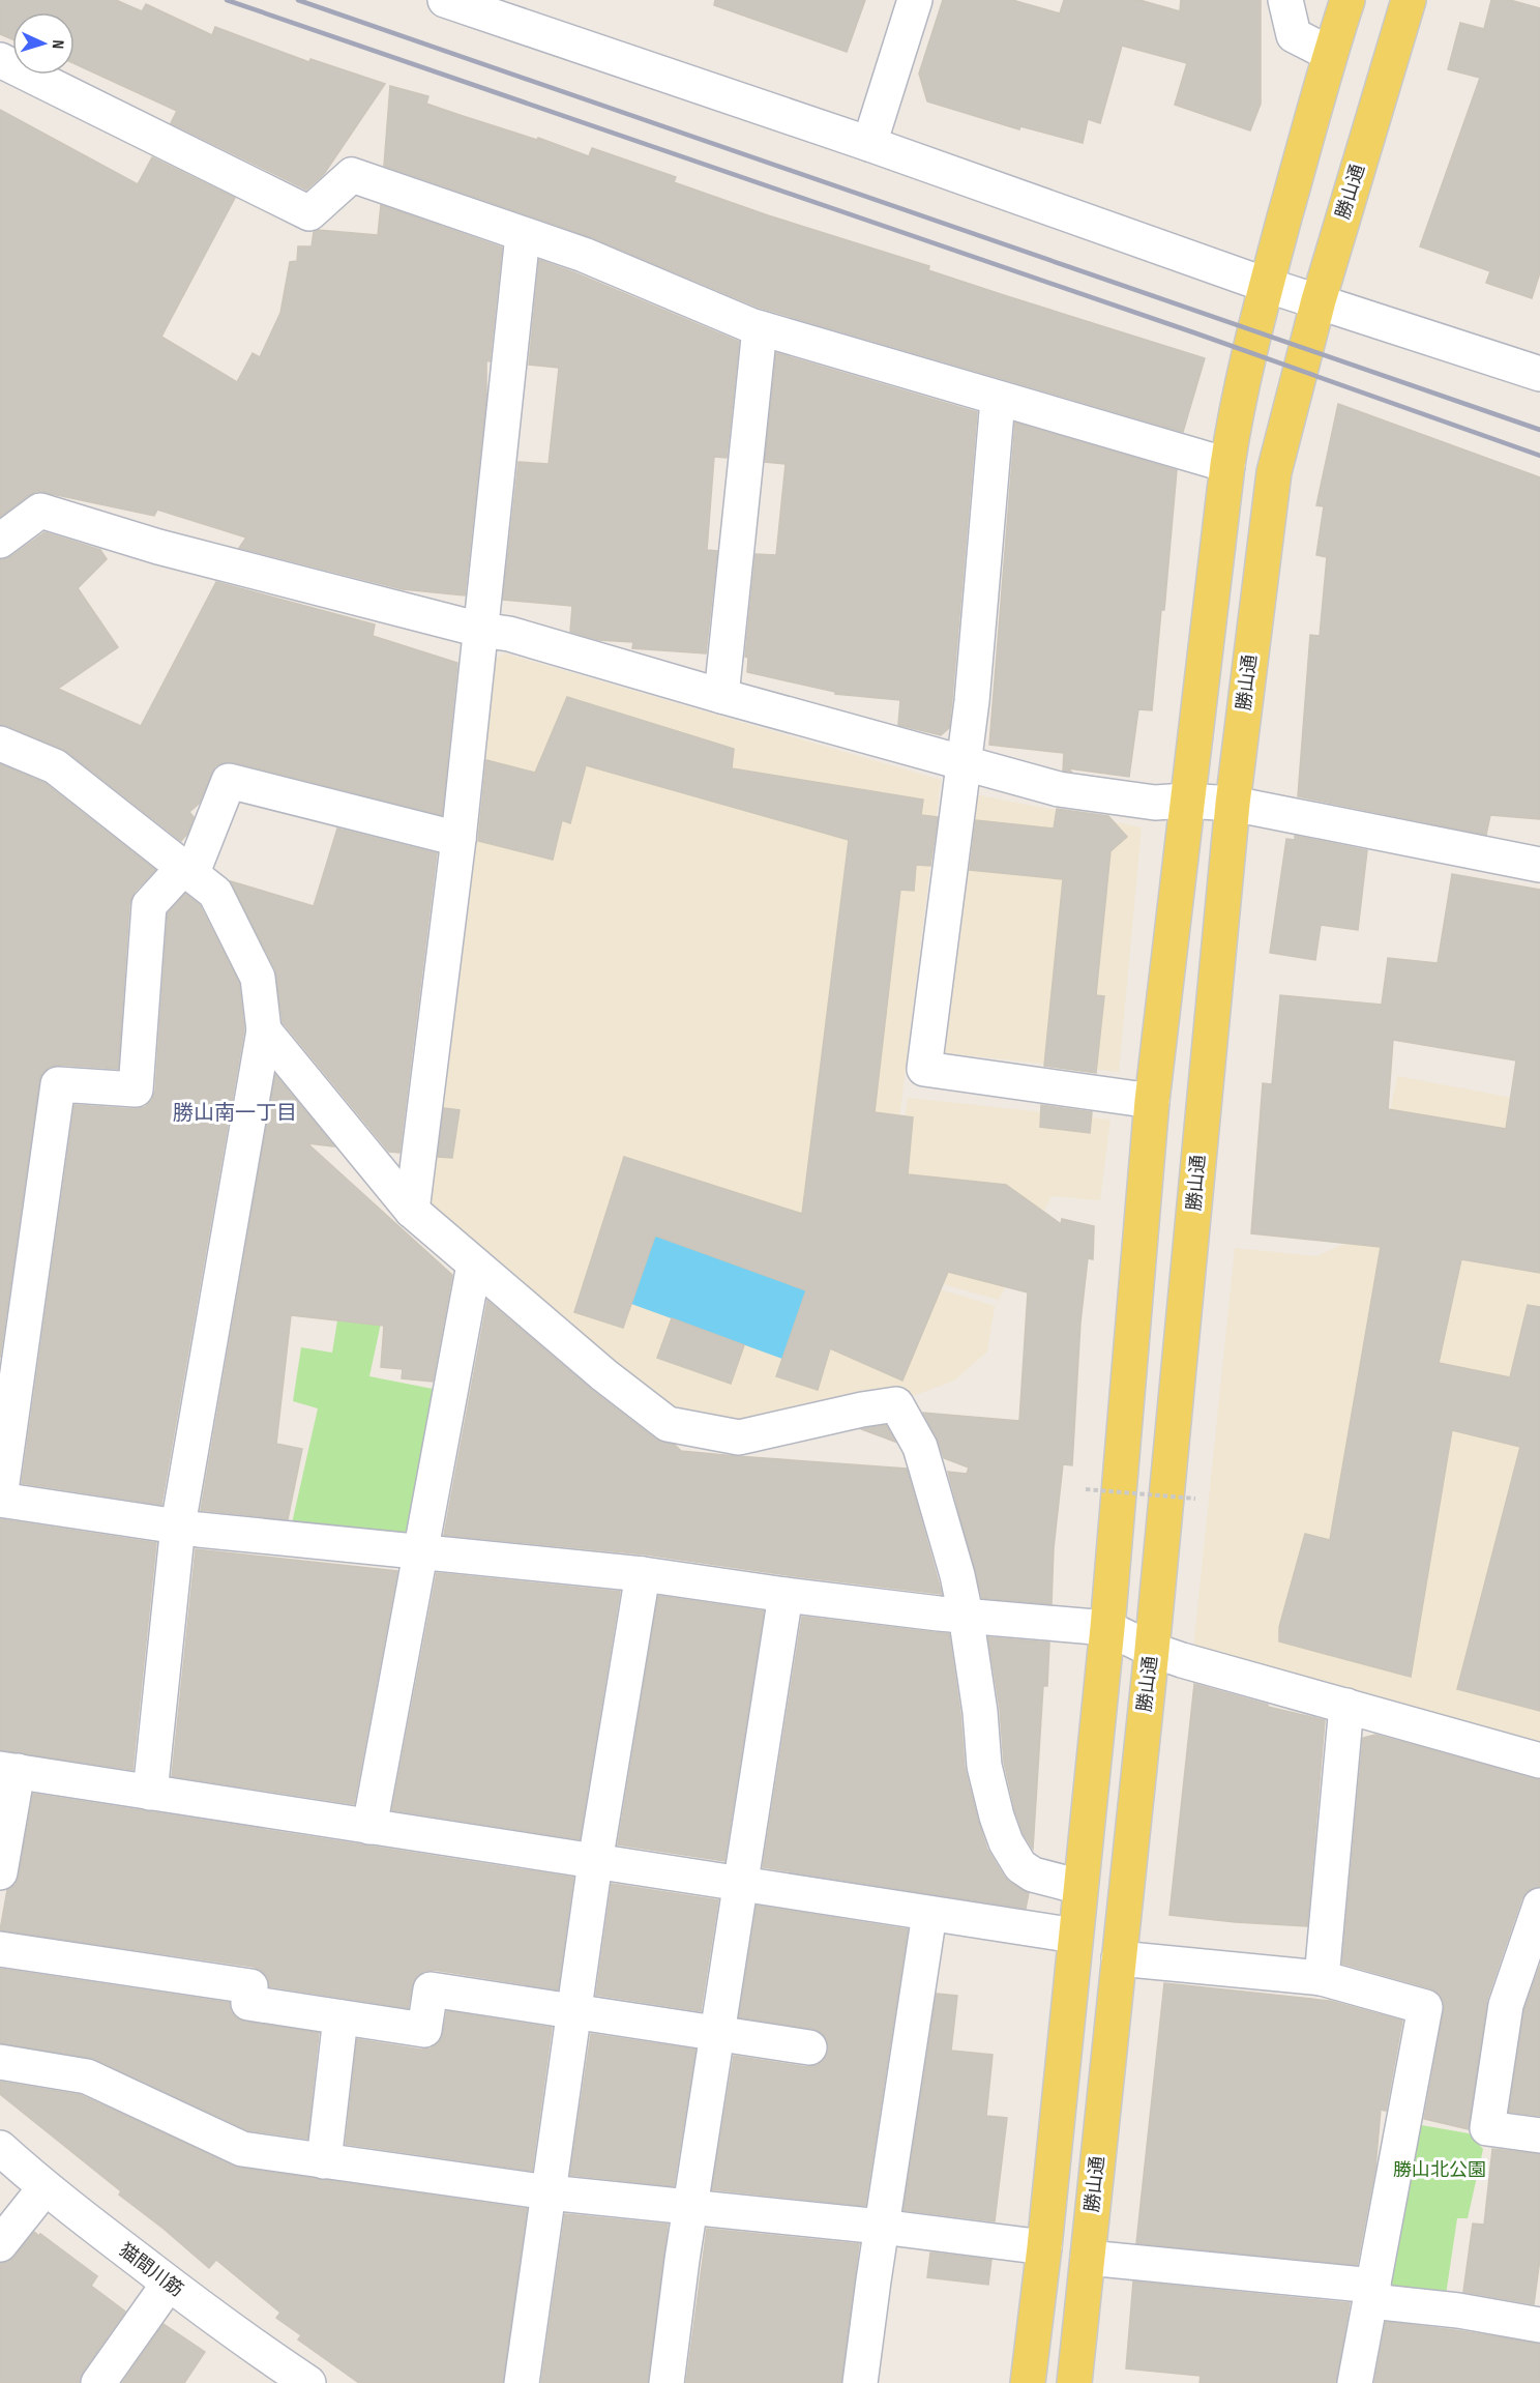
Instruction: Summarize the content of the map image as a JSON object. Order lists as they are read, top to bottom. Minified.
{"streets":{"main road":["勝山通"],"street":["猫間川筋"]},"districts":["勝山南一丁目"],"parks":["勝山北公園"],"north":"right"}
